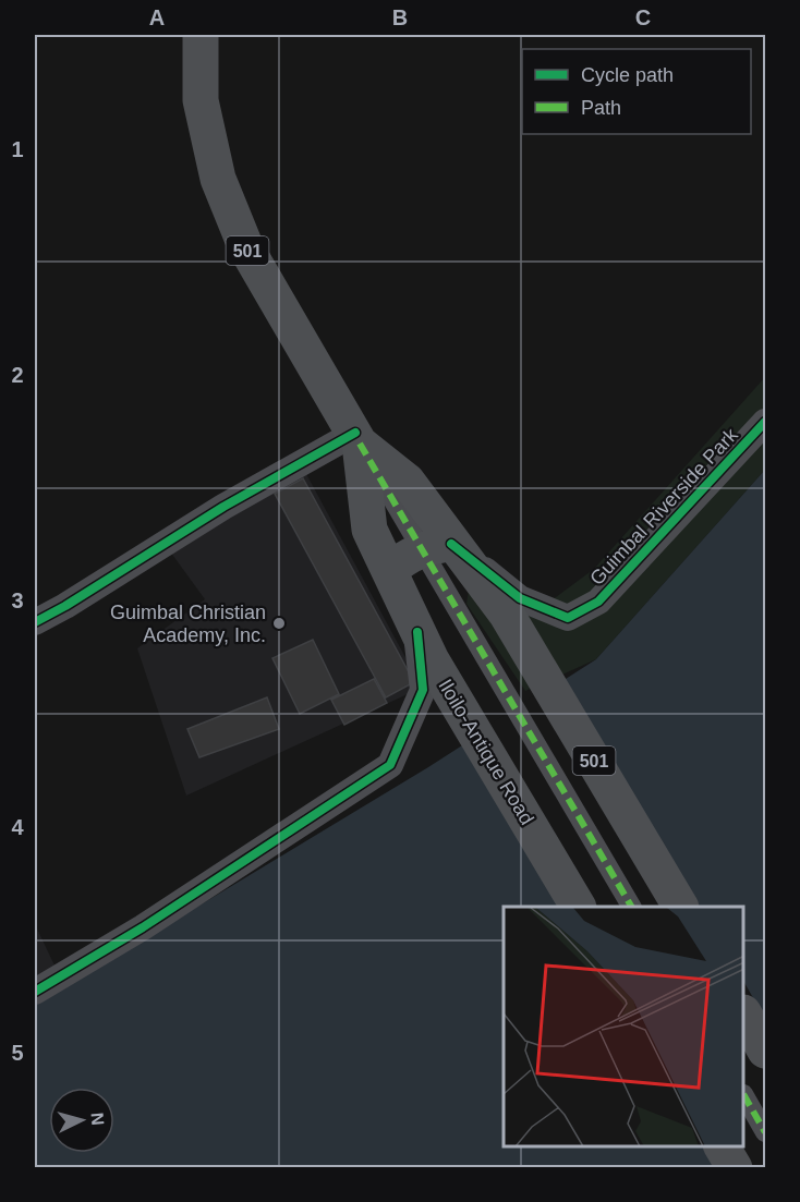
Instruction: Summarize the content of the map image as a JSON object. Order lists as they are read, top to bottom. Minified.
{"streets":{"main road":["501","Iloilo-Antique Road"],"street":["Guimbal Riverside Park"]},"crossings":[["Guimbal Riverside Park","Iloilo-Antique Road"]],"places":["Guimbal Christian Academy, Inc."],"legend":["Cycle path","Path"],"north":"right","grid":{"columns":["A","B","C"],"rows":["1","2","3","4","5"]}}
